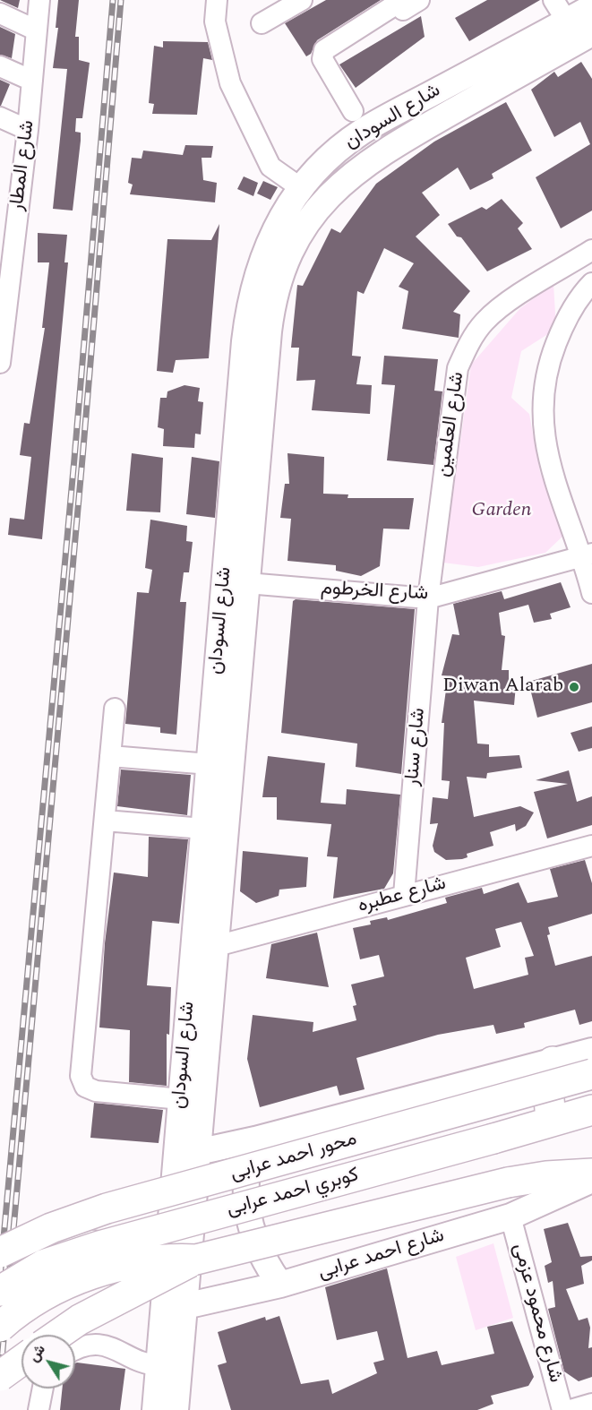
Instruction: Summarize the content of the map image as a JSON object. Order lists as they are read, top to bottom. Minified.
{"streets":{"highway":["محور احمد عرابى","كوبري احمد عرابى"],"main road":["شارع السودان","شارع احمد عرابى"],"street":["شارع المطار","شارع العلمين","شارع الخرطوم","شارع سنار","شارع عطبره","شارع محمود عزمى"]},"crossings":[["شارع السودان","شارع الخرطوم"],["شارع السودان","شارع عطبره"],["شارع السودان","شارع احمد عرابى"],["شارع العلمين","شارع الخرطوم"],["شارع العلمين","شارع سنار"],["شارع الخرطوم","شارع سنار"],["شارع سنار","شارع عطبره"],["شارع احمد عرابى","شارع محمود عزمى"]],"parks":["Garden"],"places":["Diwan Alarab"],"north":"top left"}
